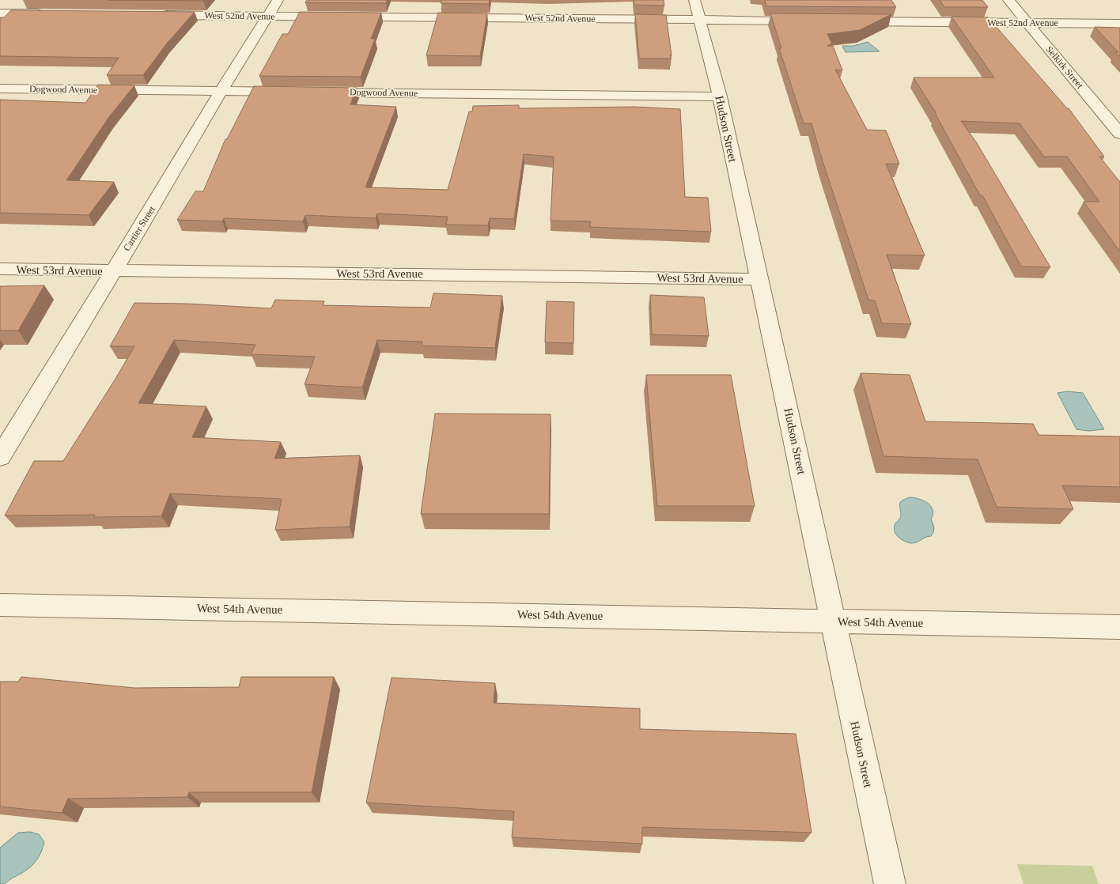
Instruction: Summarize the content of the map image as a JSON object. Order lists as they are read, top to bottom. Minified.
{"streets":{"street":["West 52nd Avenue","Selkirk Street","Dogwood Avenue","Hudson Street","Cartier Street","West 53rd Avenue","West 54th Avenue"]},"crossings":[["West 52nd Avenue","Selkirk Street"],["West 52nd Avenue","Hudson Street"],["West 52nd Avenue","Cartier Street"],["Dogwood Avenue","Hudson Street"],["Dogwood Avenue","Cartier Street"],["Hudson Street","West 53rd Avenue"],["Hudson Street","West 54th Avenue"],["Cartier Street","West 53rd Avenue"]]}
